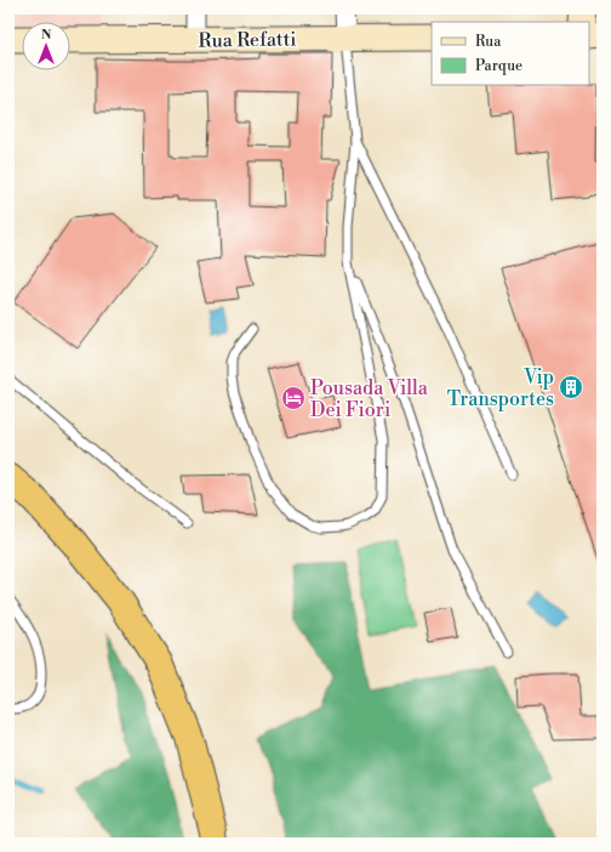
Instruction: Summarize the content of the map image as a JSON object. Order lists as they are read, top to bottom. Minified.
{"streets":{"street":["Rua Refatti"]},"places":{"building":["Vip Transportes"],"hotel":["Pousada Villa Dei Fiori"]},"legend":["Rua","Parque"],"north":"top"}
